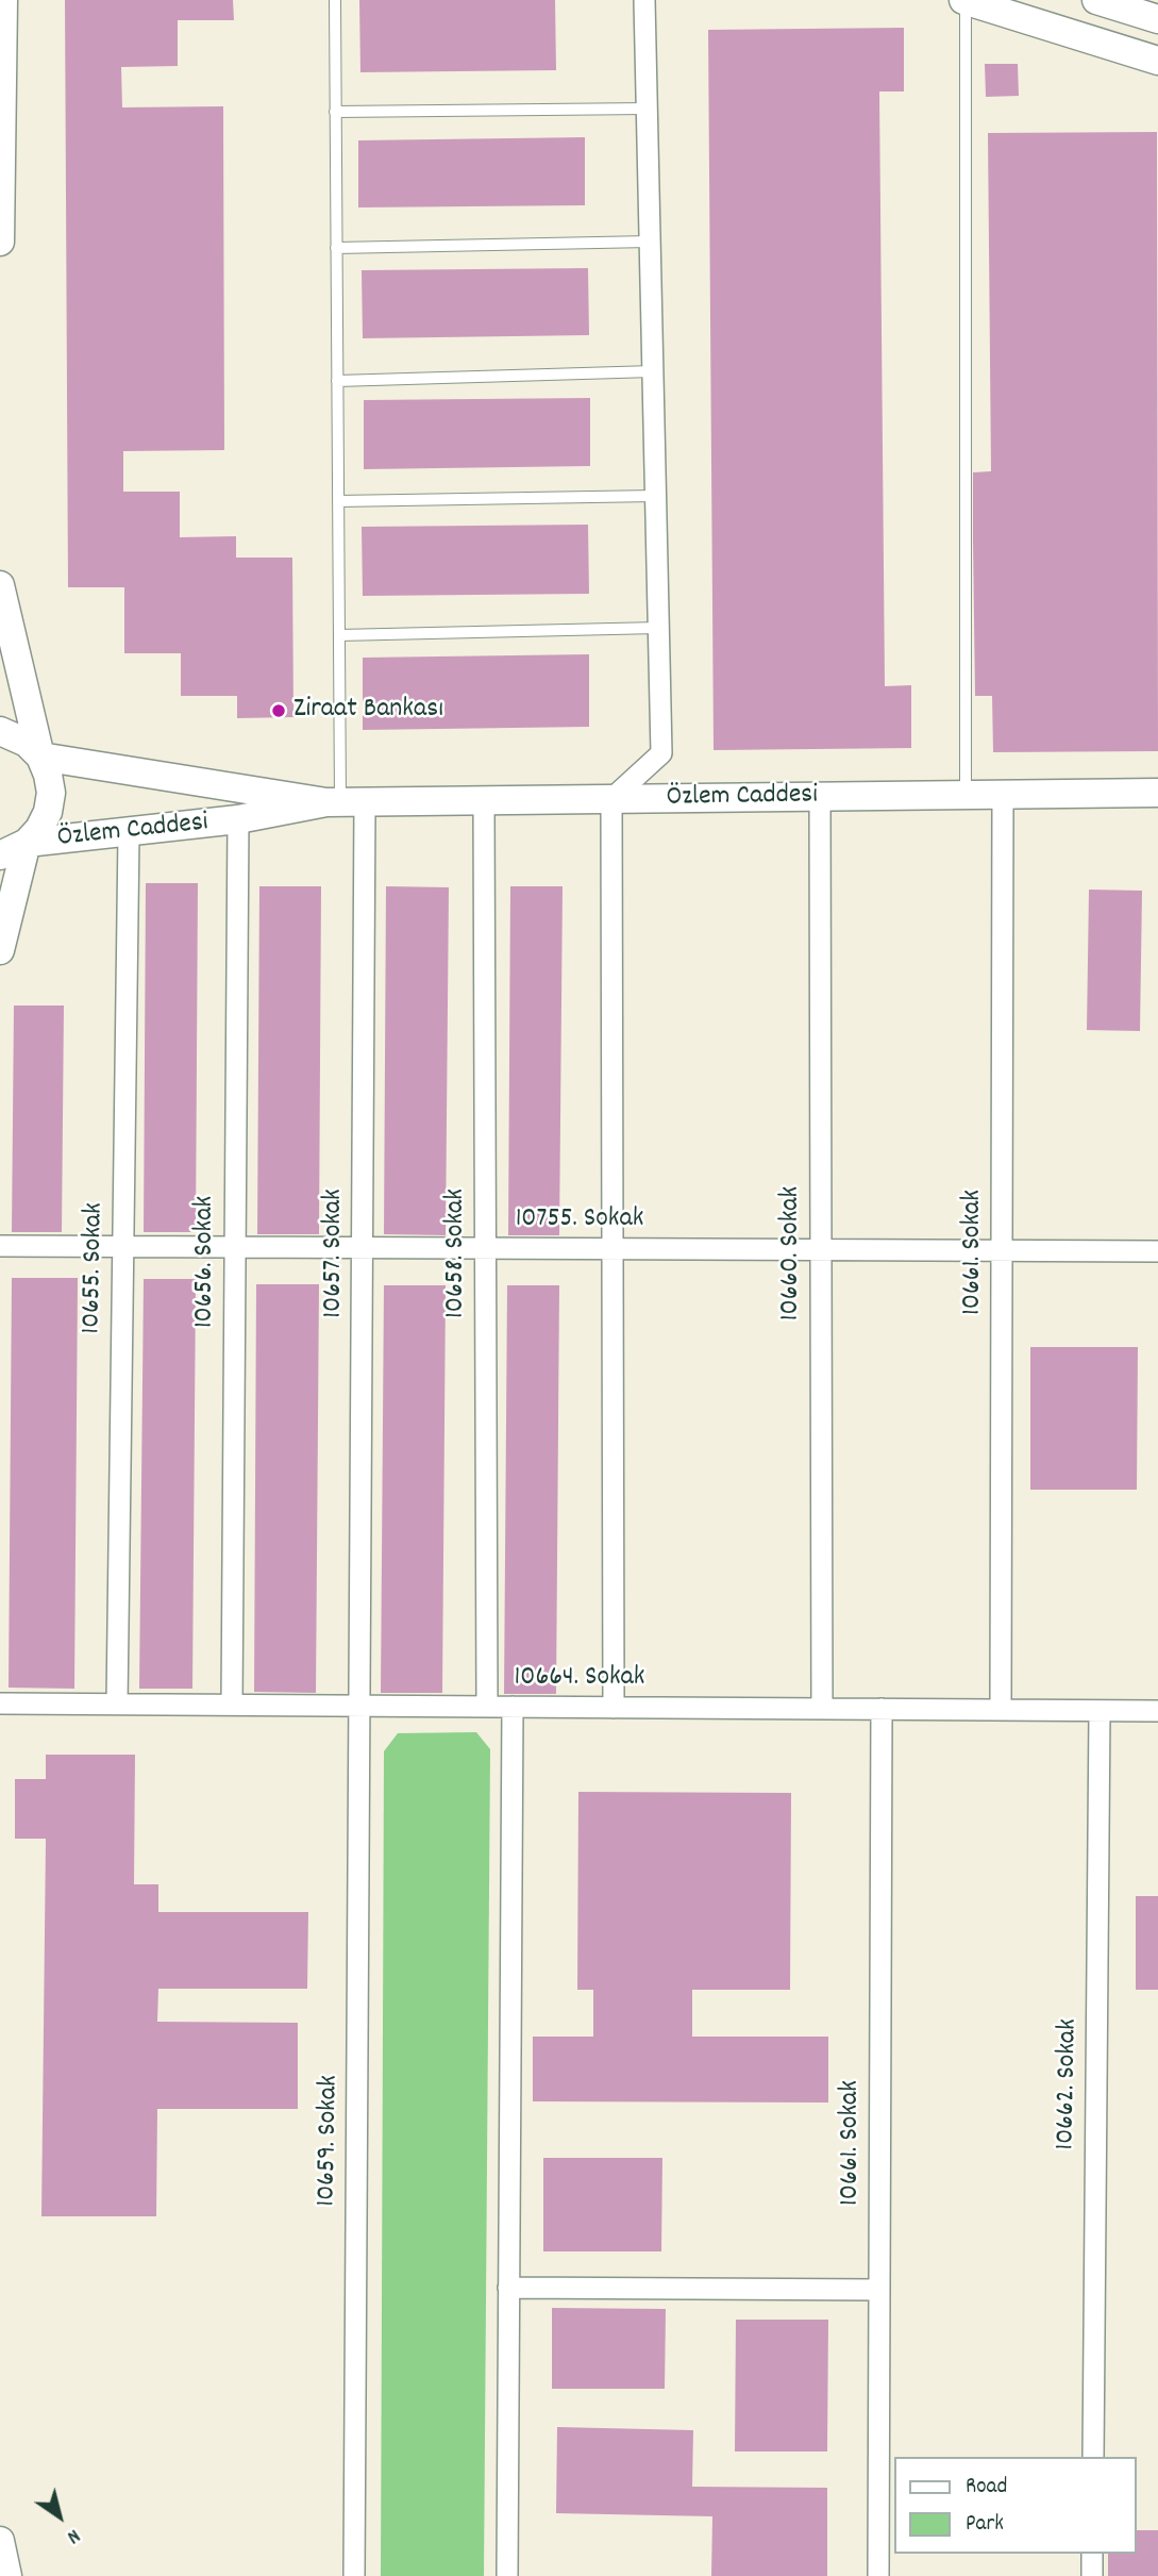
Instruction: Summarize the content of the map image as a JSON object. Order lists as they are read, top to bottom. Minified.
{"streets":{"street":["Özlem Caddesi","10755. Sokak","10661. Sokak","10657. Sokak","10658. Sokak","10660. Sokak","10656. Sokak","10655. Sokak","10664. Sokak","10662. Sokak","10659. Sokak"]},"crossings":[["Özlem Caddesi","10661. Sokak"],["Özlem Caddesi","10657. Sokak"],["Özlem Caddesi","10658. Sokak"],["Özlem Caddesi","10660. Sokak"],["Özlem Caddesi","10656. Sokak"],["Özlem Caddesi","10655. Sokak"],["10755. Sokak","10661. Sokak"],["10755. Sokak","10657. Sokak"],["10755. Sokak","10658. Sokak"],["10755. Sokak","10660. Sokak"],["10755. Sokak","10656. Sokak"],["10755. Sokak","10655. Sokak"],["10661. Sokak","10664. Sokak"],["10657. Sokak","10664. Sokak"],["10657. Sokak","10659. Sokak"],["10658. Sokak","10664. Sokak"],["10660. Sokak","10664. Sokak"],["10656. Sokak","10664. Sokak"],["10655. Sokak","10664. Sokak"],["10664. Sokak","10662. Sokak"],["10664. Sokak","10659. Sokak"]],"places":["Ziraat Bankası"],"legend":["Road","Park"],"north":"bottom right"}
